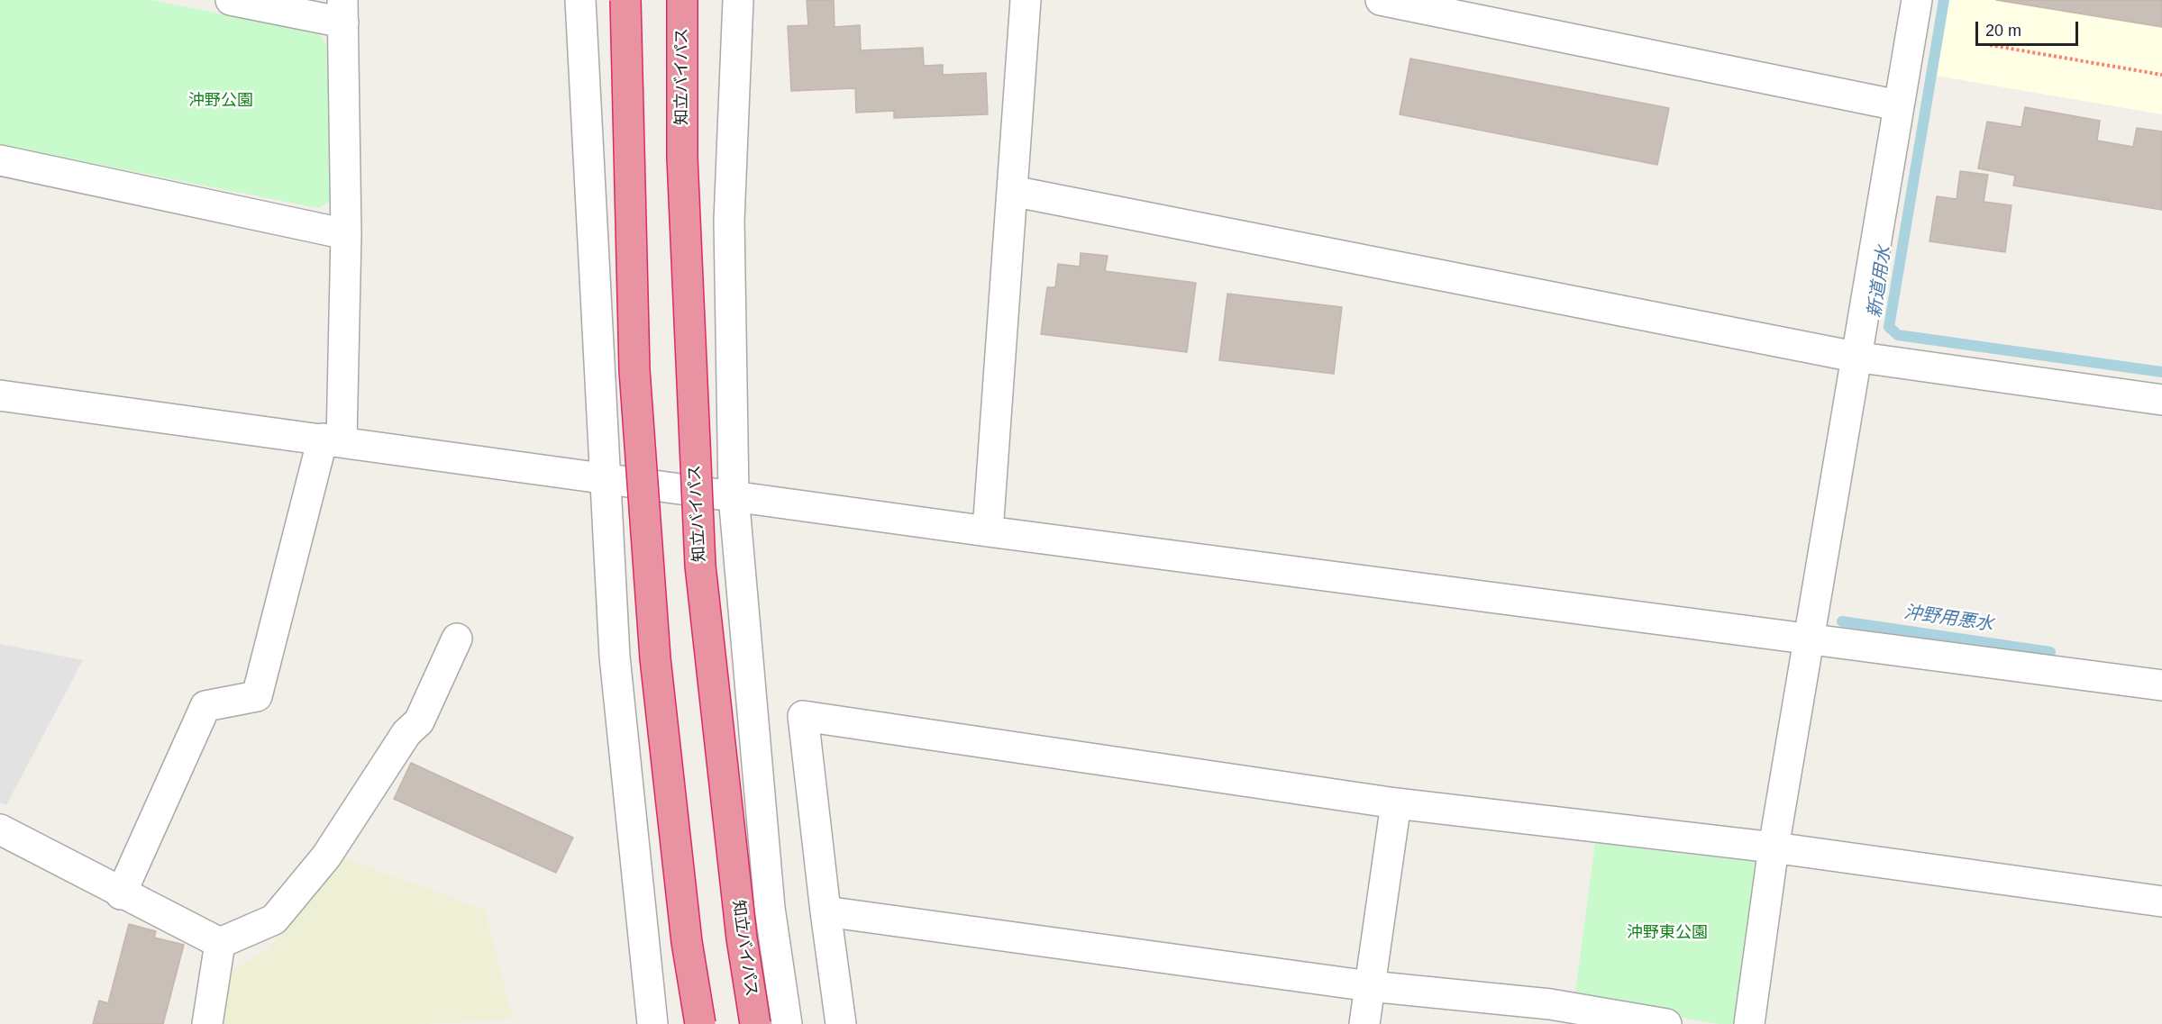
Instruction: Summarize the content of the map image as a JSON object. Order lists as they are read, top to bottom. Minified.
{"streets":{"highway":["知立バイパス"]},"water":["新道用水","沖野用悪水"],"parks":["沖野公園","沖野東公園"],"scale_bar":"20 m"}
